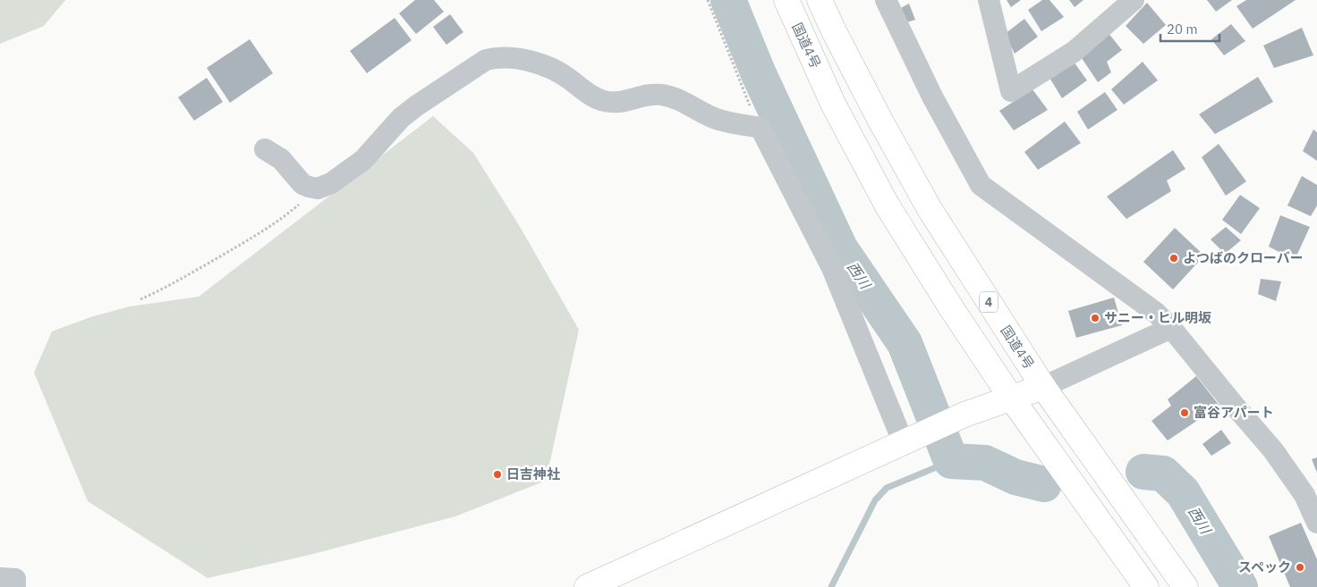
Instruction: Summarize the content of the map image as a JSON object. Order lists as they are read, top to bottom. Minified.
{"streets":{"main road":["国道4号","4"]},"water":["西川"],"places":["よつばのクローバー","サニー・ヒル明坂","富谷アパート","日吉神社","スペック"],"scale_bar":"20 m"}
